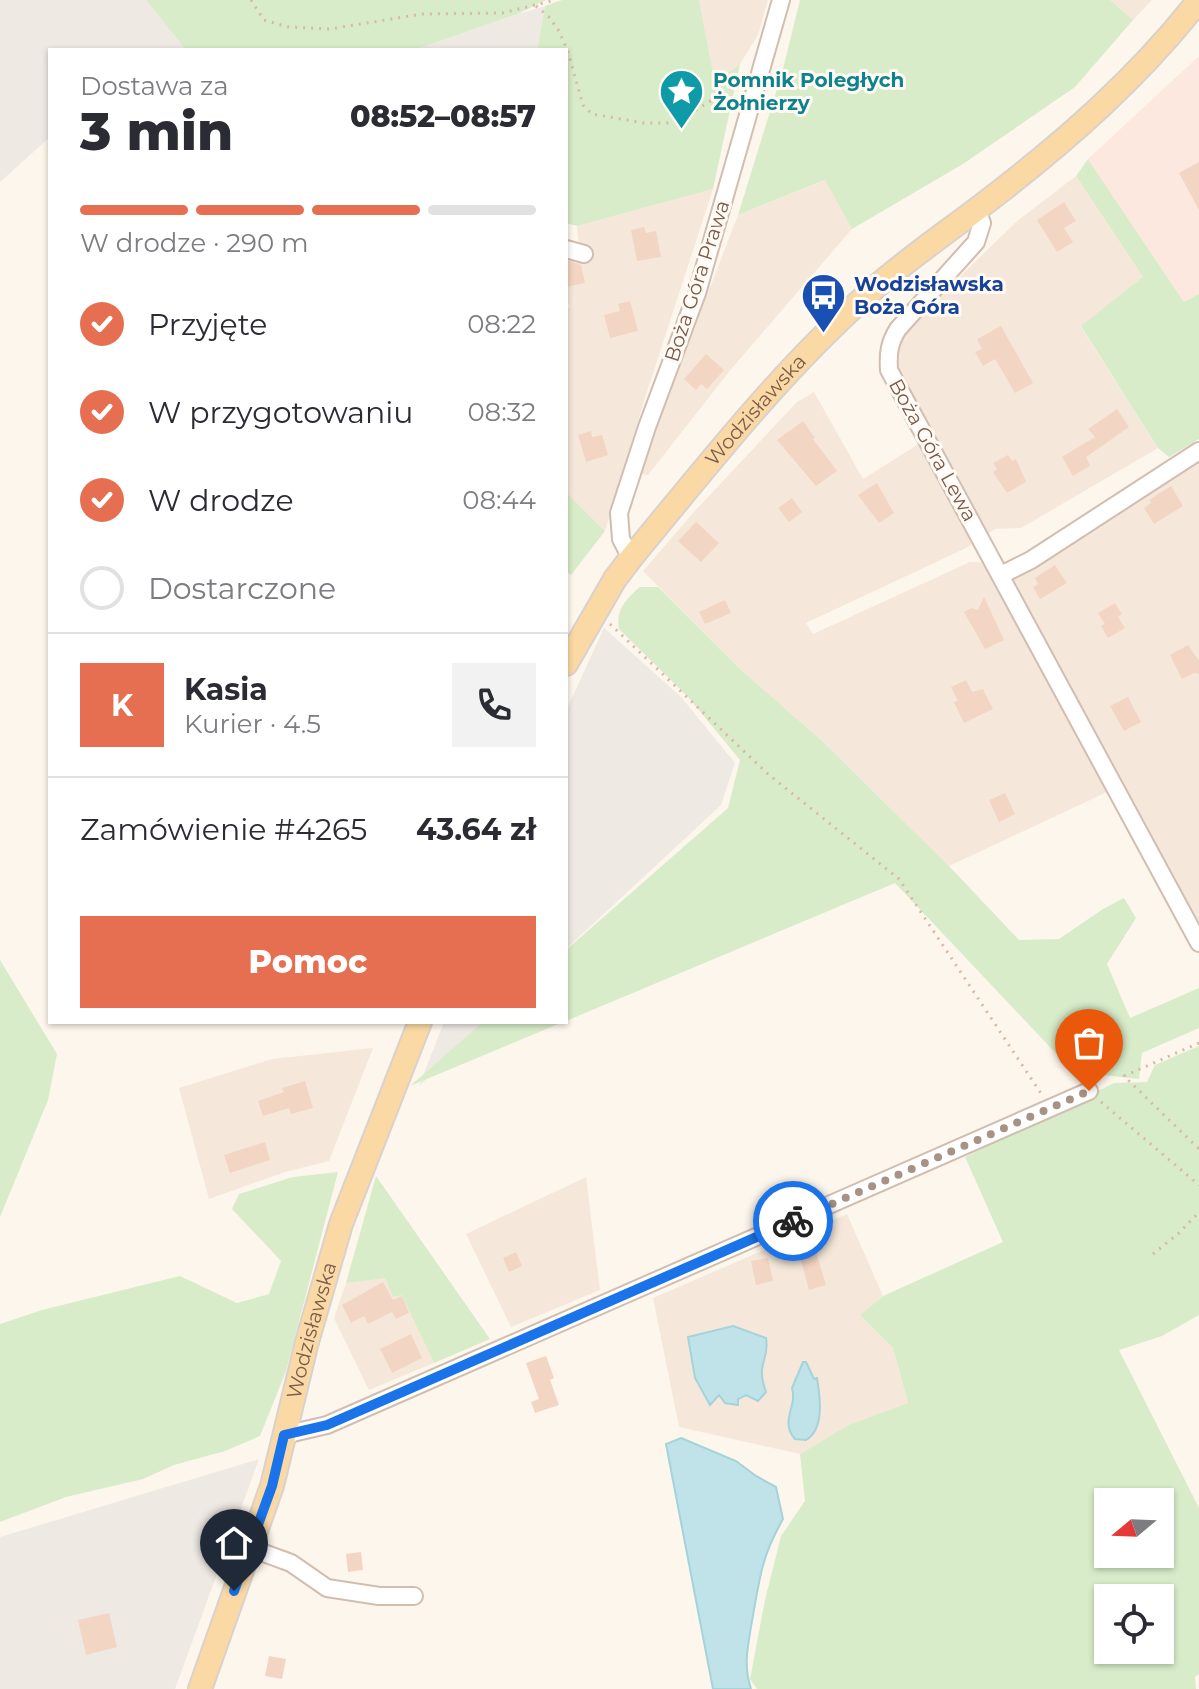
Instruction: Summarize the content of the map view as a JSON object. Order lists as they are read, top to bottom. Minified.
{"streets":{"main road":["Wodzisławska"],"street":["Boża Góra Prawa","Boża Góra Lewa"]},"crossings":[["Boża Góra Prawa","Wodzisławska"],["Wodzisławska","Boża Góra Lewa"]],"places":{"place":["Pomnik Poległych Żołnierzy"],"bus stop":["Wodzisławska Boża Góra"]},"north":"left","page":{"heading":["3 min","Dostawa za","08:52–08:57"],"panel":["Kasia","Kurier · 4.5","Zamówienie #4265","43.64 zł"],"bar":"W drodze · 290 m","list":[["Przyjęte","08:22"],["W przygotowaniu","08:32"],["W drodze","08:44"],"Dostarczone"],"round":"K","buttons":"Pomoc"}}
